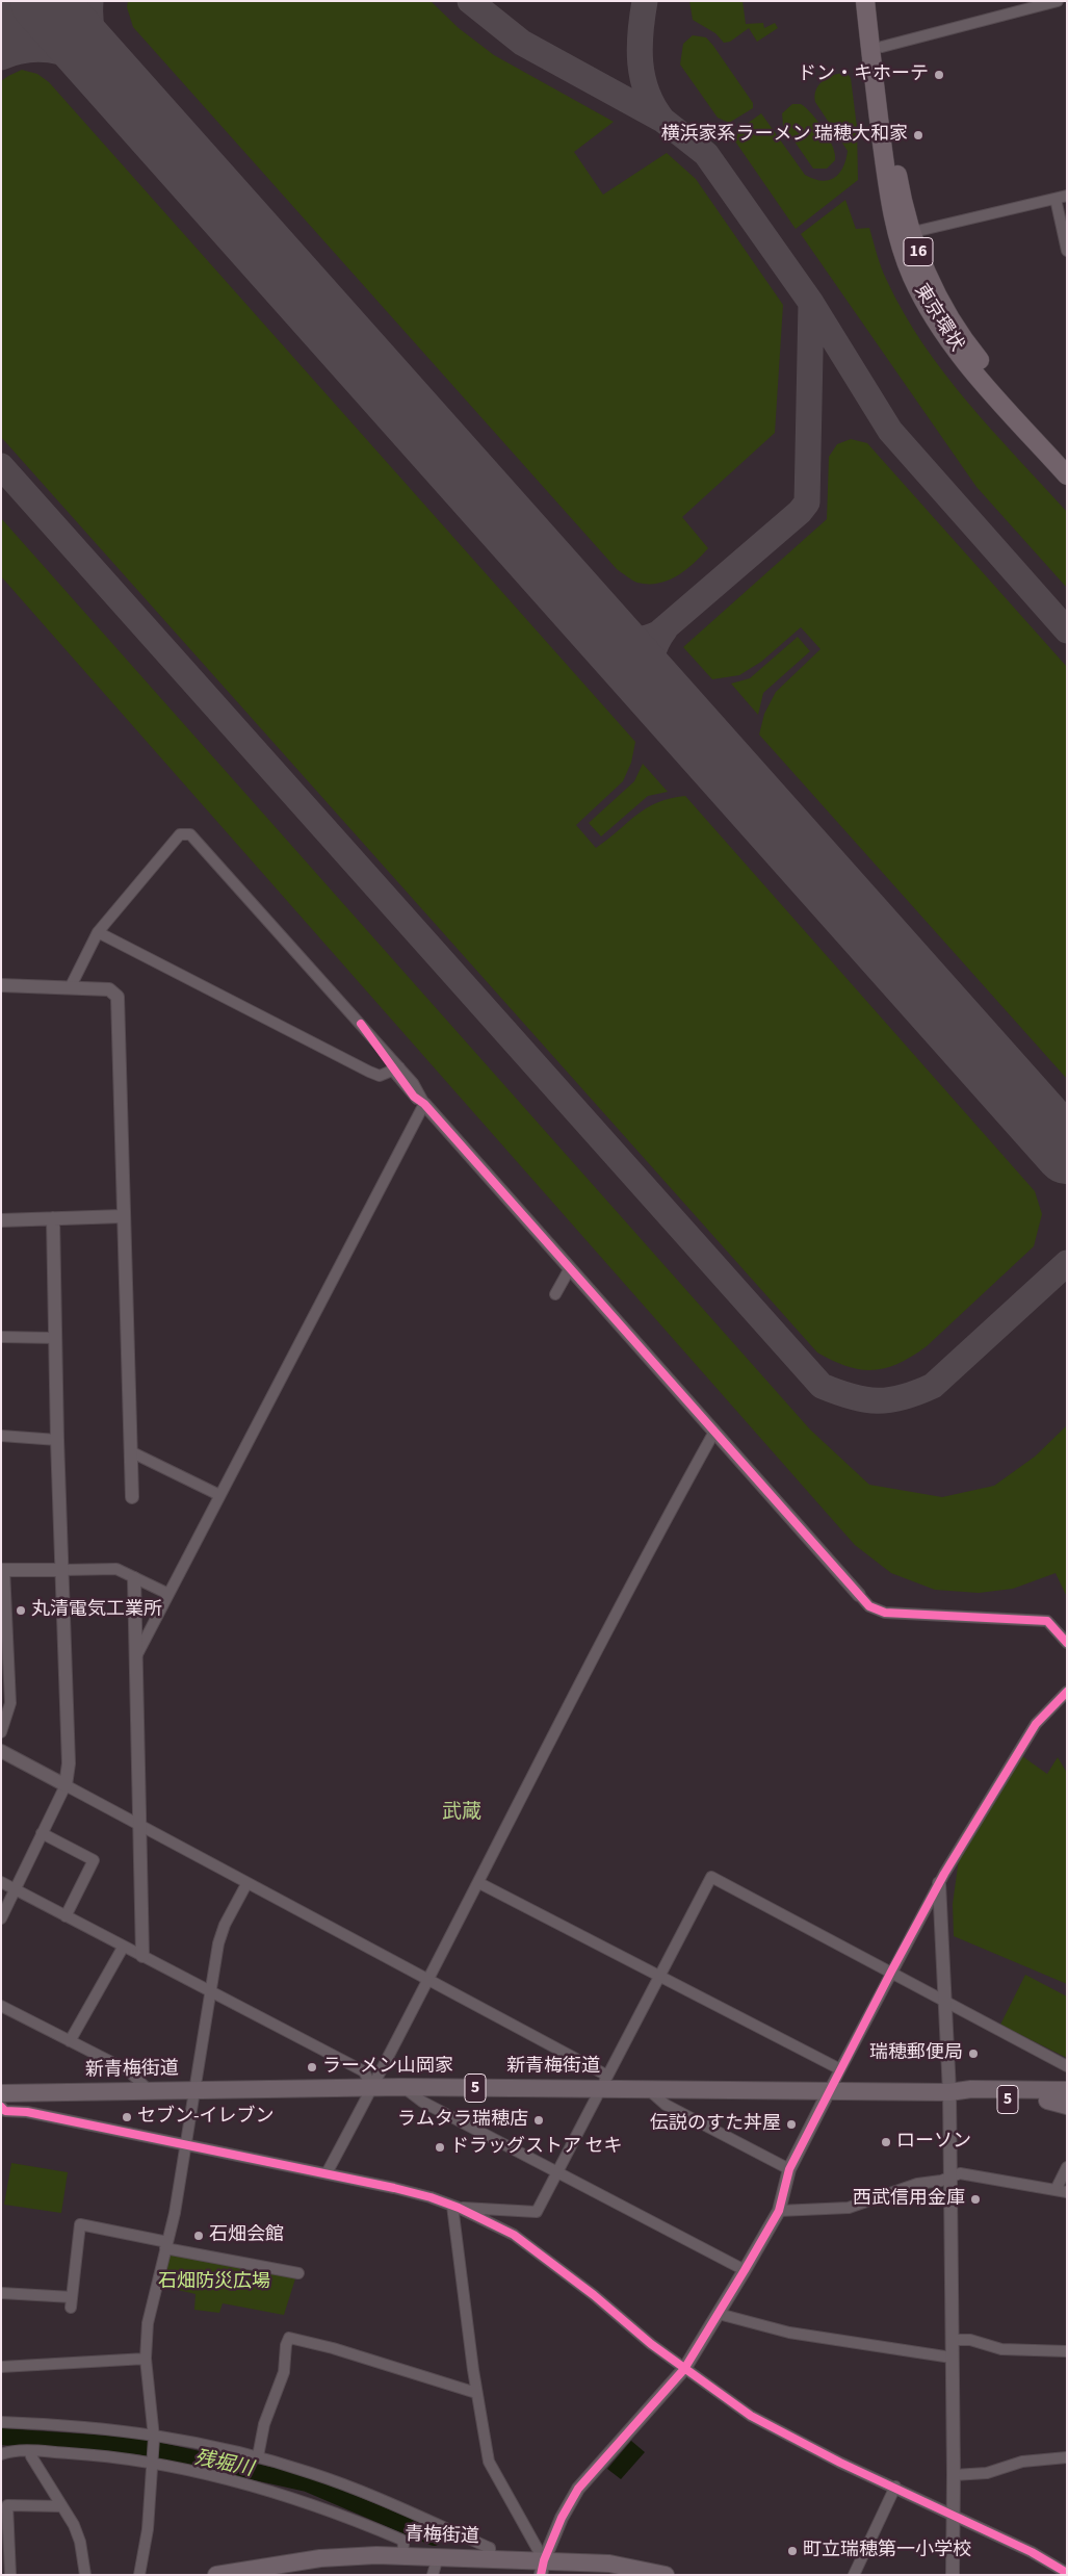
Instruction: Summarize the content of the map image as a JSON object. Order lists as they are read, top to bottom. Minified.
{"streets":{"highway":["16","東京環状"],"main road":["新青梅街道","5","青梅街道"]},"districts":["武蔵"],"water":["残堀川"],"parks":["石畑防災広場"],"places":["ドン・キホーテ","横浜家系ラーメン 瑞穂大和家","丸清電気工業所","瑞穂郵便局","ラーメン山岡家","セブン-イレブン","ラムタラ瑞穂店","伝説のすた丼屋","ローソン","ドラッグストア セキ","西武信用金庫","石畑会館","町立瑞穂第一小学校"]}
